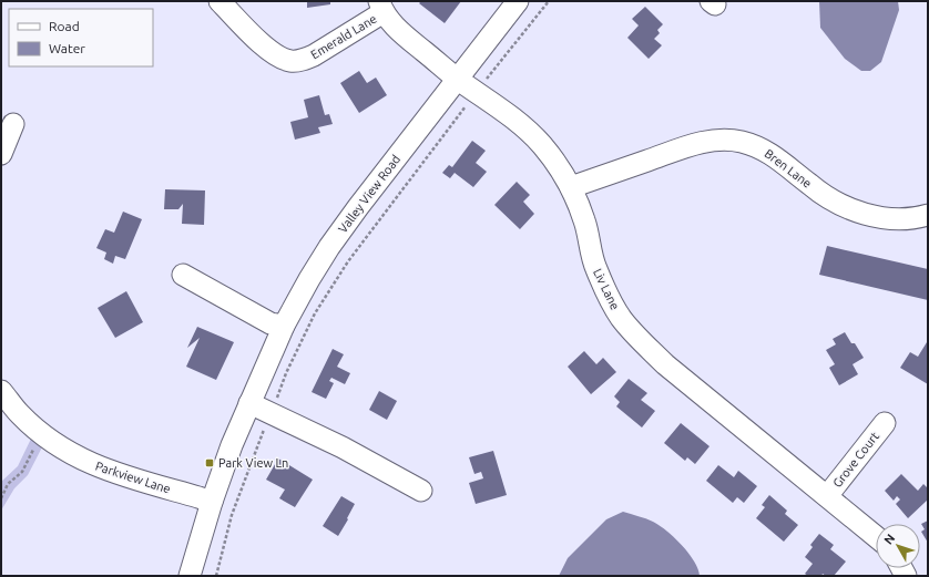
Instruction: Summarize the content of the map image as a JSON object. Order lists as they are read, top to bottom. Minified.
{"streets":{"street":["Emerald Lane","Bren Lane","Valley View Road","Liv Lane","Grove Court","Parkview Lane"]},"crossings":[["Emerald Lane","Liv Lane"],["Bren Lane","Liv Lane"],["Valley View Road","Liv Lane"],["Valley View Road","Parkview Lane"],["Liv Lane","Grove Court"]],"places":{"transit":["Park View Ln"]},"legend":["Road","Water"],"north":"top left"}
